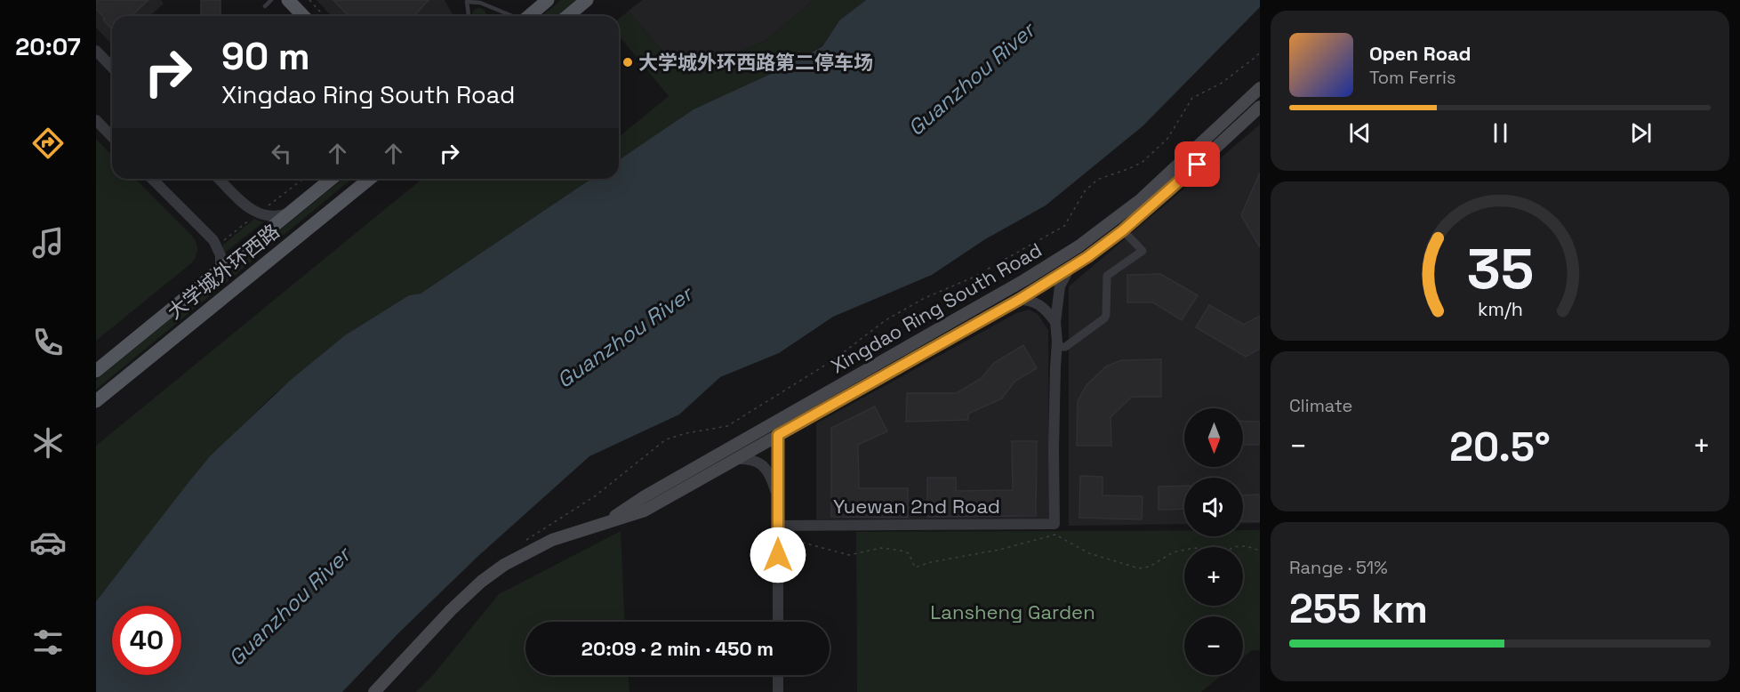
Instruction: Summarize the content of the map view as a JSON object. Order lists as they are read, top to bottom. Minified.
{"streets":{"main road":["大学城外环西路","Xingdao Ring South Road"],"street":["Yuewan 2nd Road"]},"water":["Guanzhou River"],"parks":["Lansheng Garden"],"places":["大学城外环西路第二停车场"],"north":"bottom","page":{"tabs":"20:07","turn":["90 m","Xingdao Ring South Road"],"song":["Open Road","Tom Ferris"],"tile":["Climate",["Range · 51%","255 km"]],"map_buttons":["+","−"],"heat":["−","20.5°","+"],"limit":"40","trip":"20:09 · 2 min · 450 m","gauge":["35","km/h"]}}
